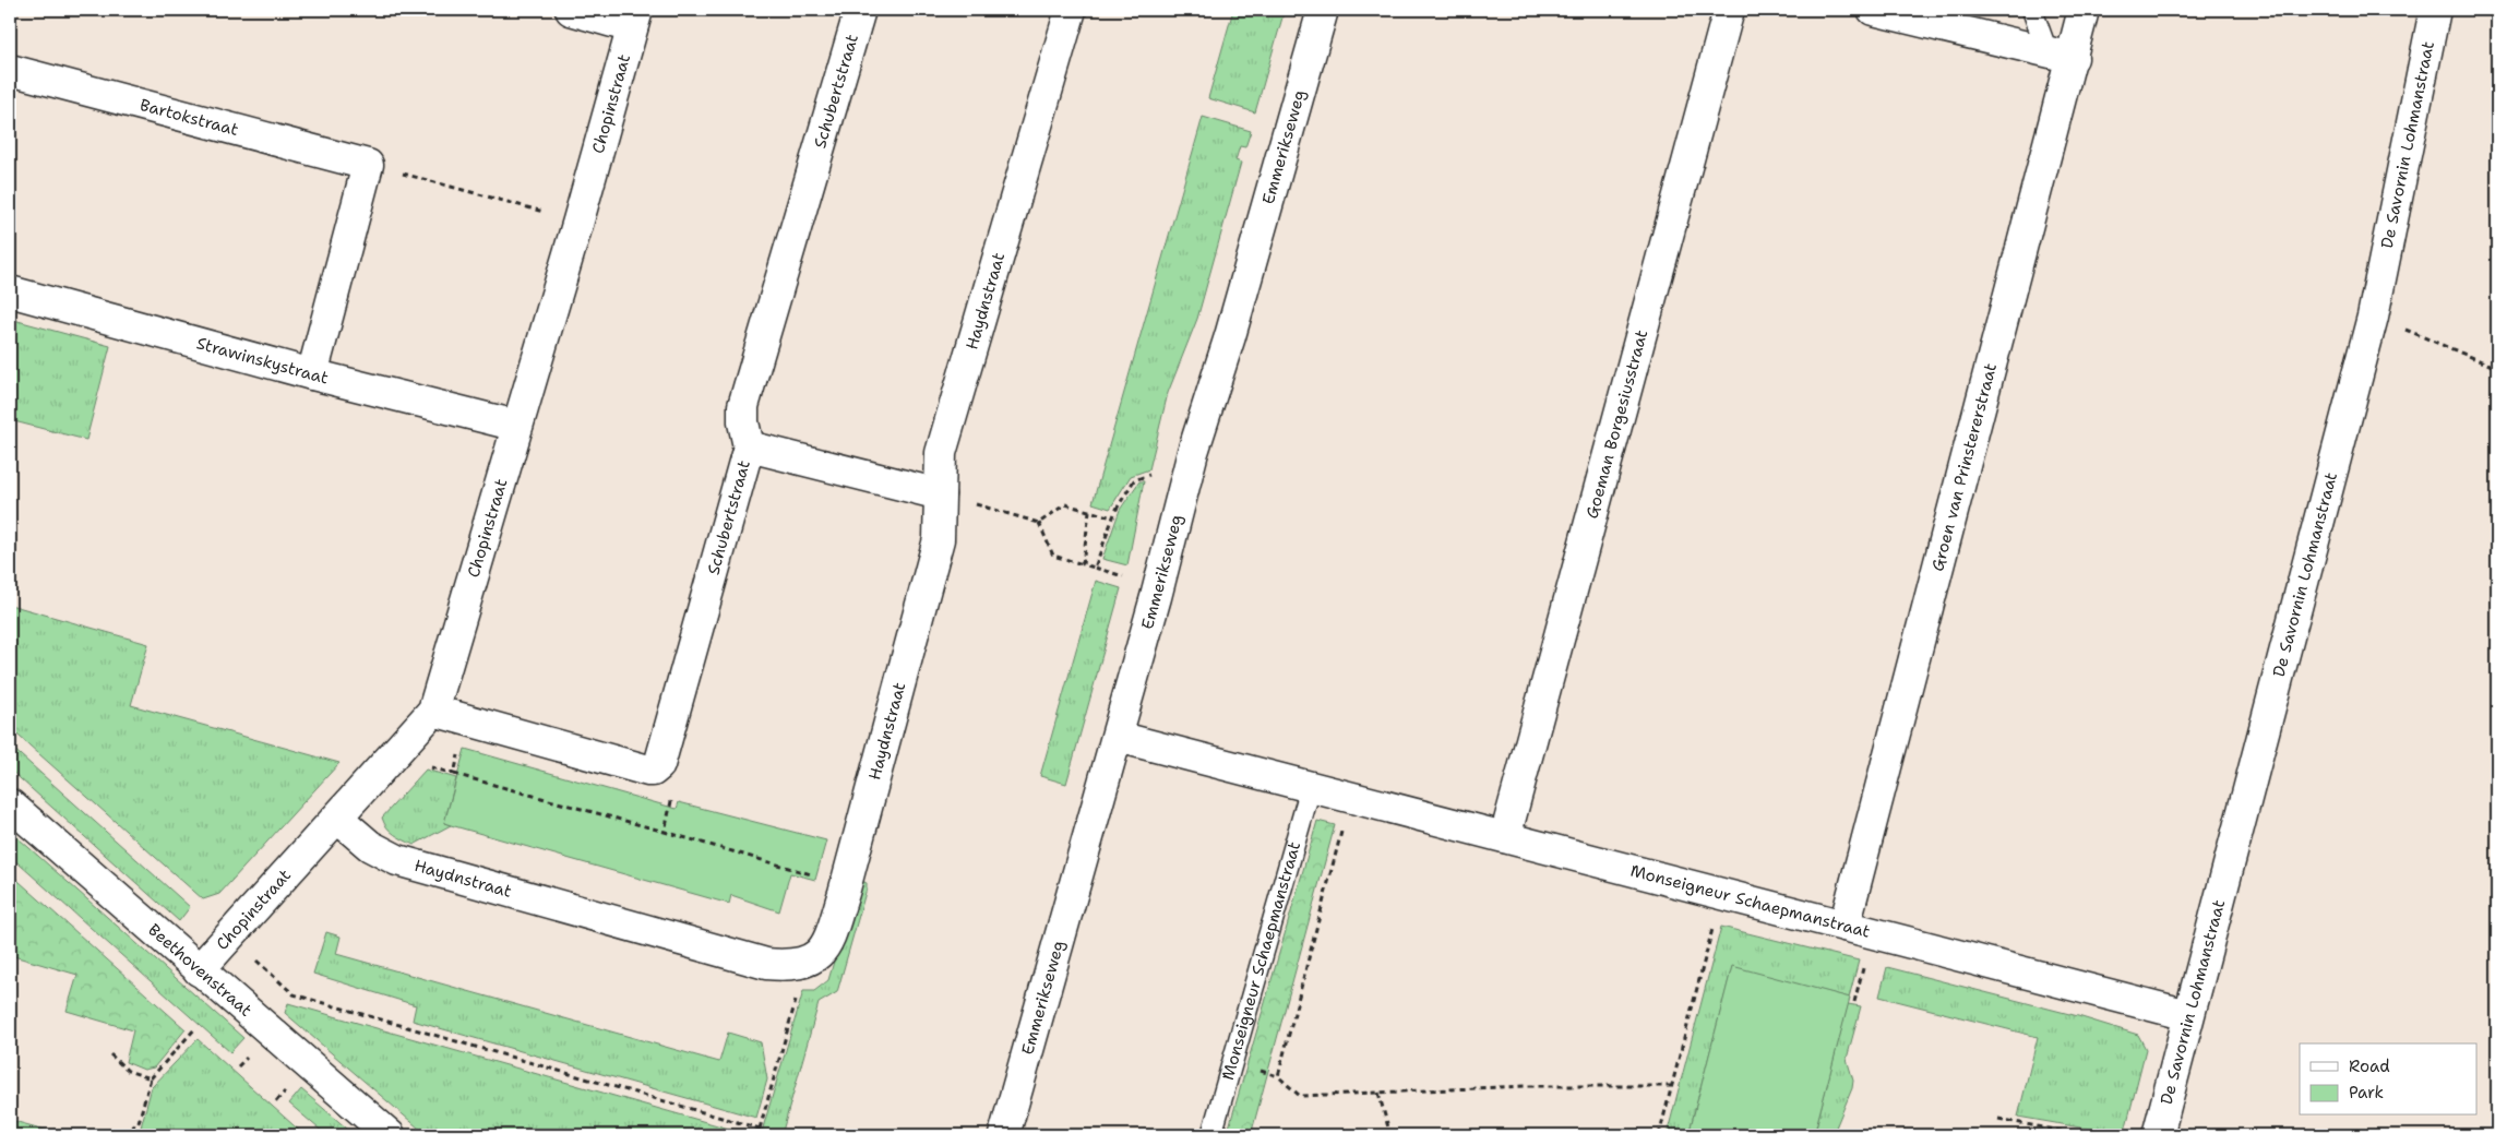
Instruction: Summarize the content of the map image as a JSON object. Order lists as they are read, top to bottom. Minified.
{"streets":{"street":["Schubertstraat","Chopinstraat","Bartokstraat","De Savornin Lohmanstraat","Emmerikseweg","Haydnstraat","Strawinskystraat","Goeman Borgesiusstraat","Groen van Prinstererstraat","Monseigneur Schaepmanstraat","Beethovenstraat"]},"crossings":[["Chopinstraat","Haydnstraat"],["Chopinstraat","Strawinskystraat"],["Chopinstraat","Beethovenstraat"],["De Savornin Lohmanstraat","Monseigneur Schaepmanstraat"],["Emmerikseweg","Monseigneur Schaepmanstraat"],["Goeman Borgesiusstraat","Monseigneur Schaepmanstraat"],["Groen van Prinstererstraat","Monseigneur Schaepmanstraat"]],"legend":["Road","Park"]}
